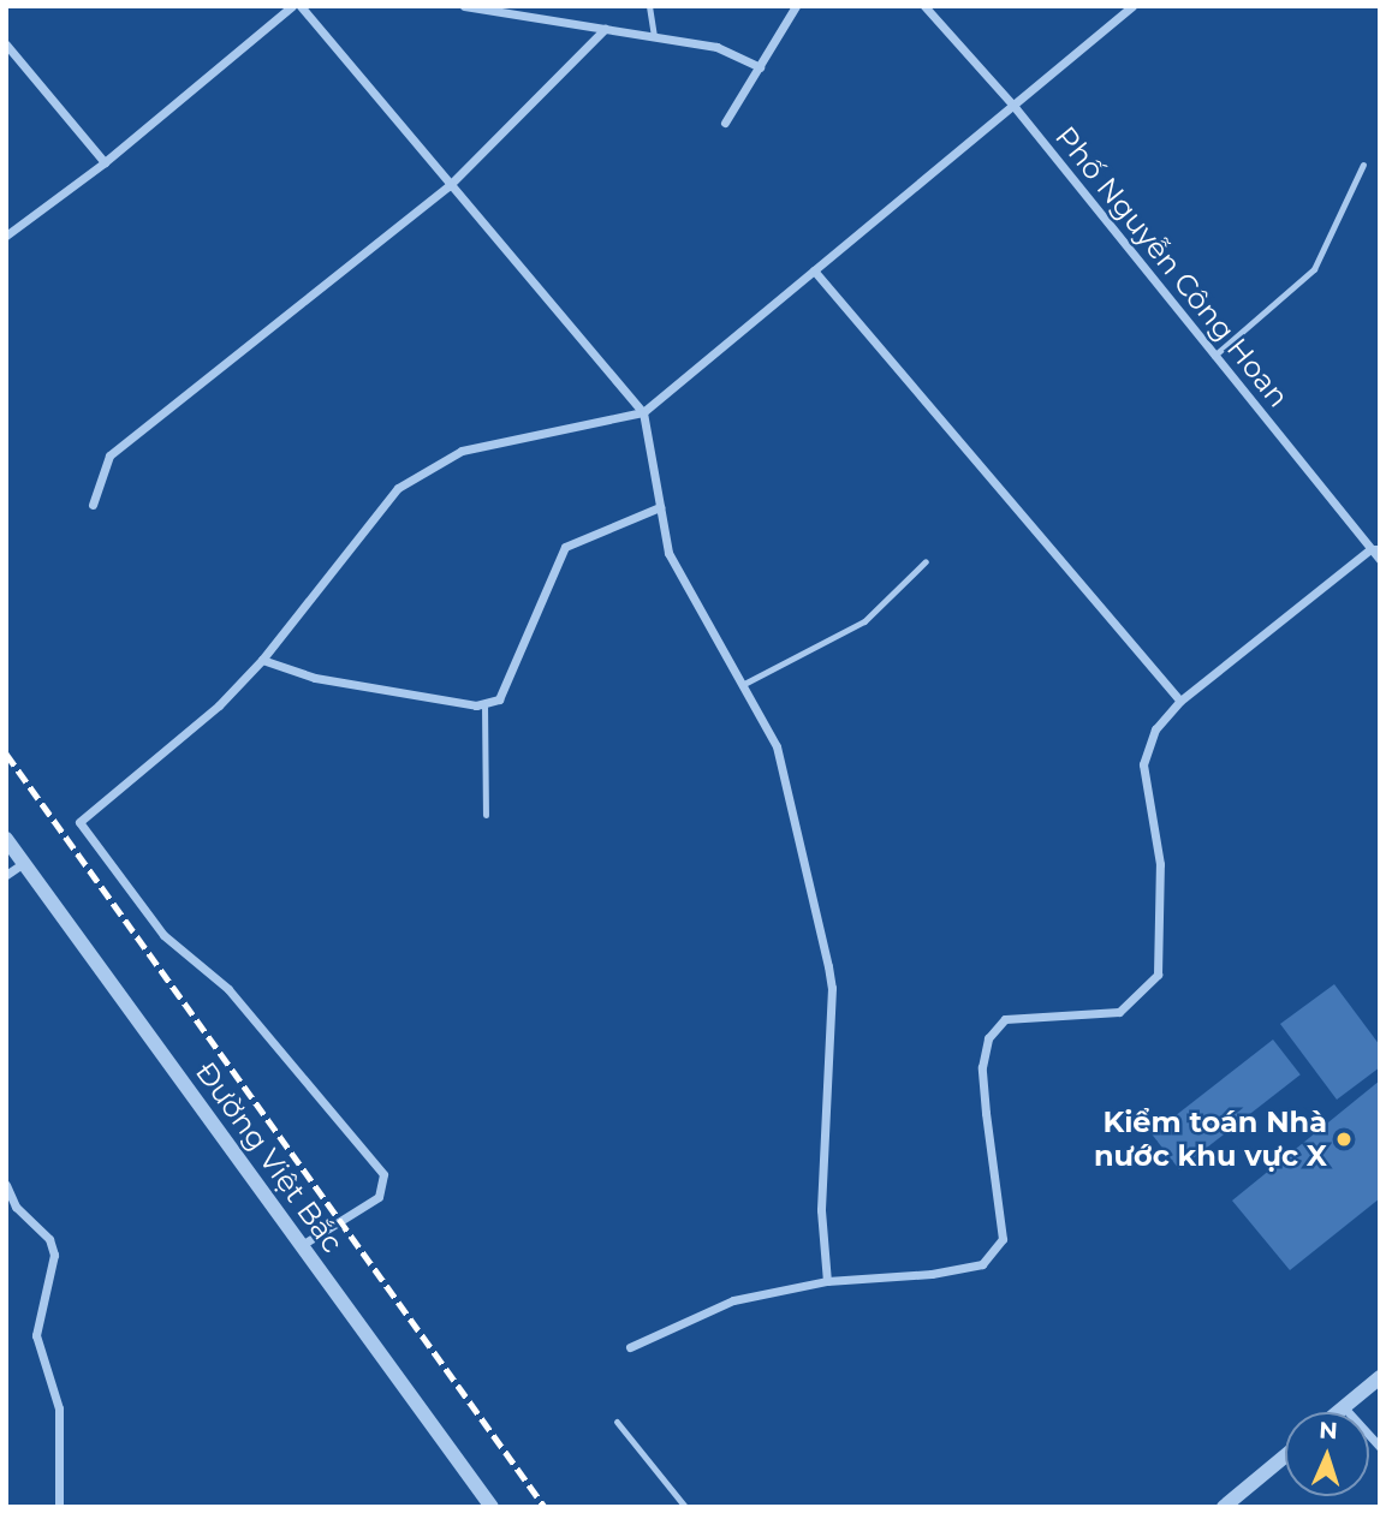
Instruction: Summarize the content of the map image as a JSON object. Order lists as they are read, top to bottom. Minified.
{"streets":{"street":["Phố Nguyễn Công Hoan","Đường Việt Bắc"]},"places":["Kiểm toán Nhà nước khu vực X"],"north":"top"}
